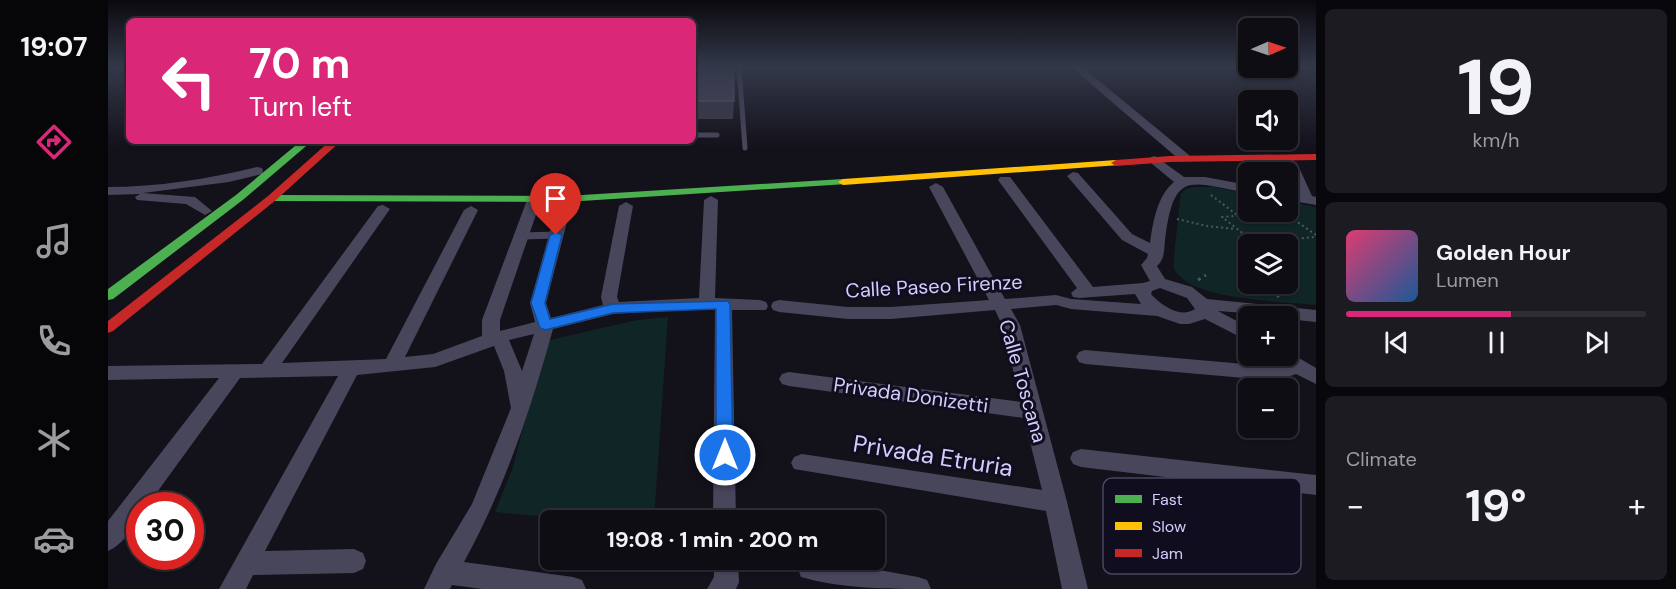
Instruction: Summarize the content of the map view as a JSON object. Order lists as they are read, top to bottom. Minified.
{"streets":{"street":["Calle Paseo Firenze","Calle Toscana","Privada Donizetti","Privada Etruria"]},"crossings":[["Calle Paseo Firenze","Calle Toscana"],["Calle Toscana","Privada Donizetti"],["Calle Toscana","Privada Etruria"]],"legend":["Fast","Slow","Jam"],"north":"right","page":{"tabs":"19:07","tile":[["19","km/h"],"Climate"],"map_buttons":["+","−"],"turn":["70 m","Turn left"],"song":["Golden Hour","Lumen"],"heat":["−","19°","+"],"limit":"30","trip":"19:08 · 1 min · 200 m"}}
